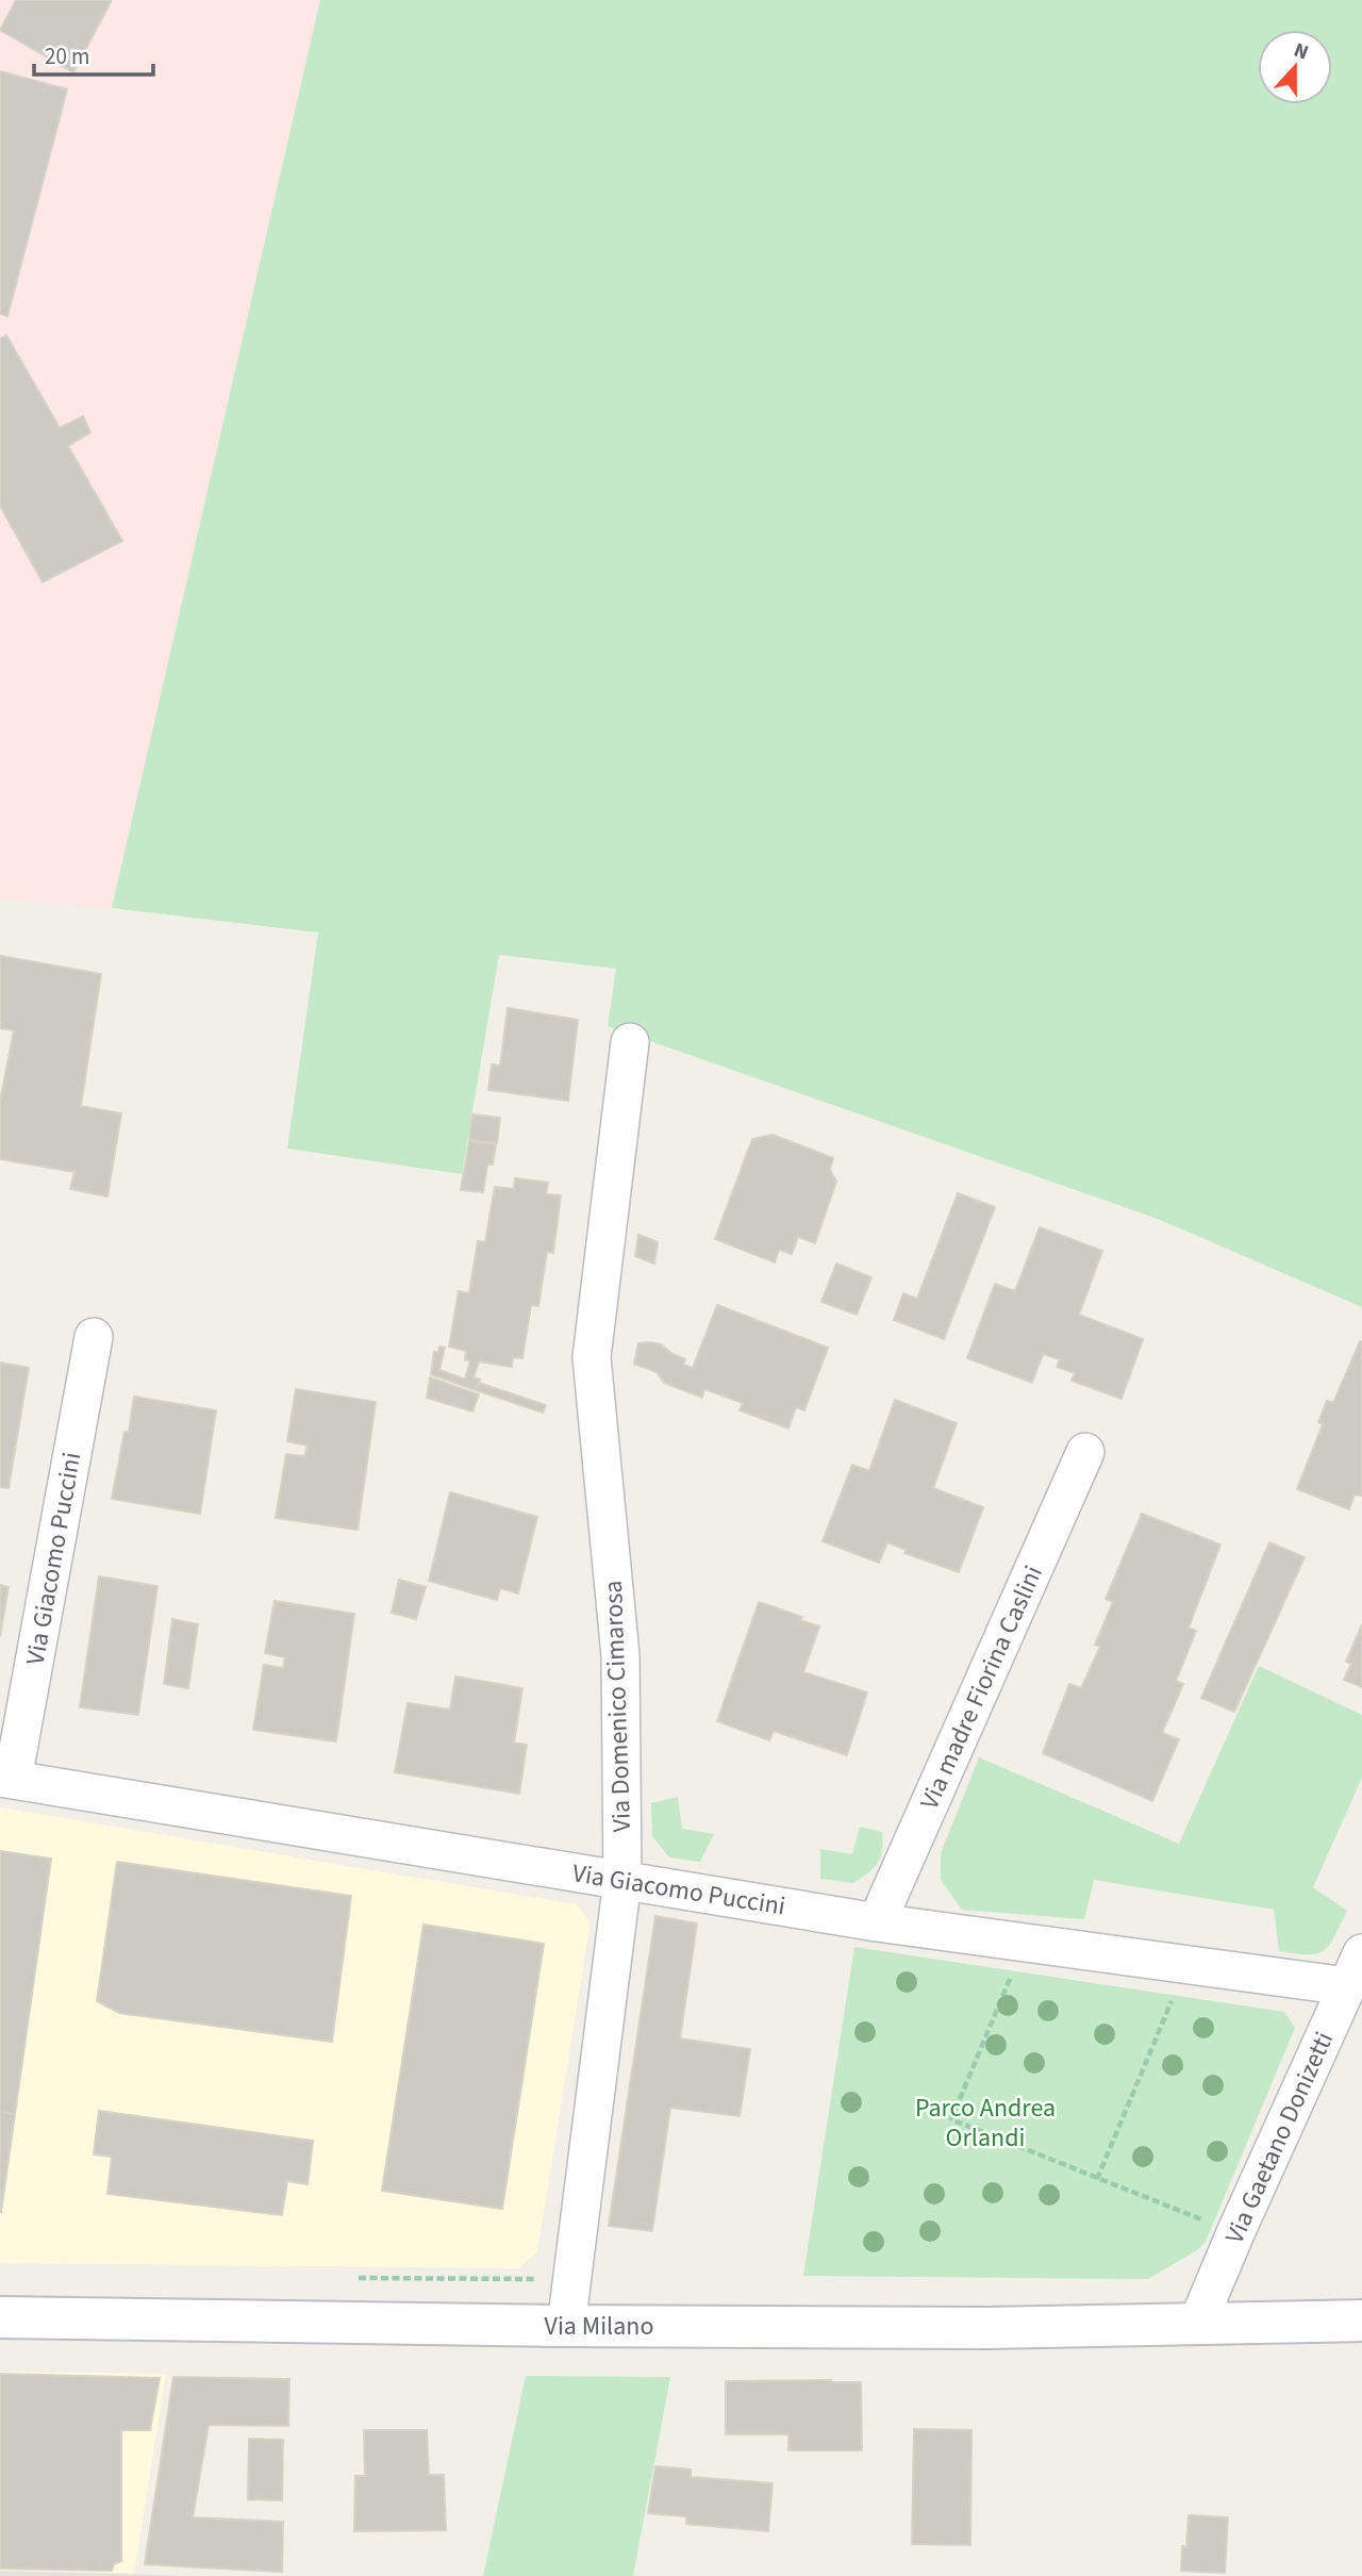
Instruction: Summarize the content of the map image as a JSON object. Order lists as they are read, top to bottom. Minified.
{"streets":{"street":["Via Giacomo Puccini","Via madre Fiorina Caslini","Via Domenico Cimarosa","Via Gaetano Donizetti","Via Milano"]},"crossings":[["Via Giacomo Puccini","Via madre Fiorina Caslini"],["Via Giacomo Puccini","Via Domenico Cimarosa"],["Via Giacomo Puccini","Via Gaetano Donizetti"],["Via Domenico Cimarosa","Via Milano"],["Via Gaetano Donizetti","Via Milano"]],"parks":["Parco Andrea Orlandi"],"scale_bar":"20 m","north":"top"}
